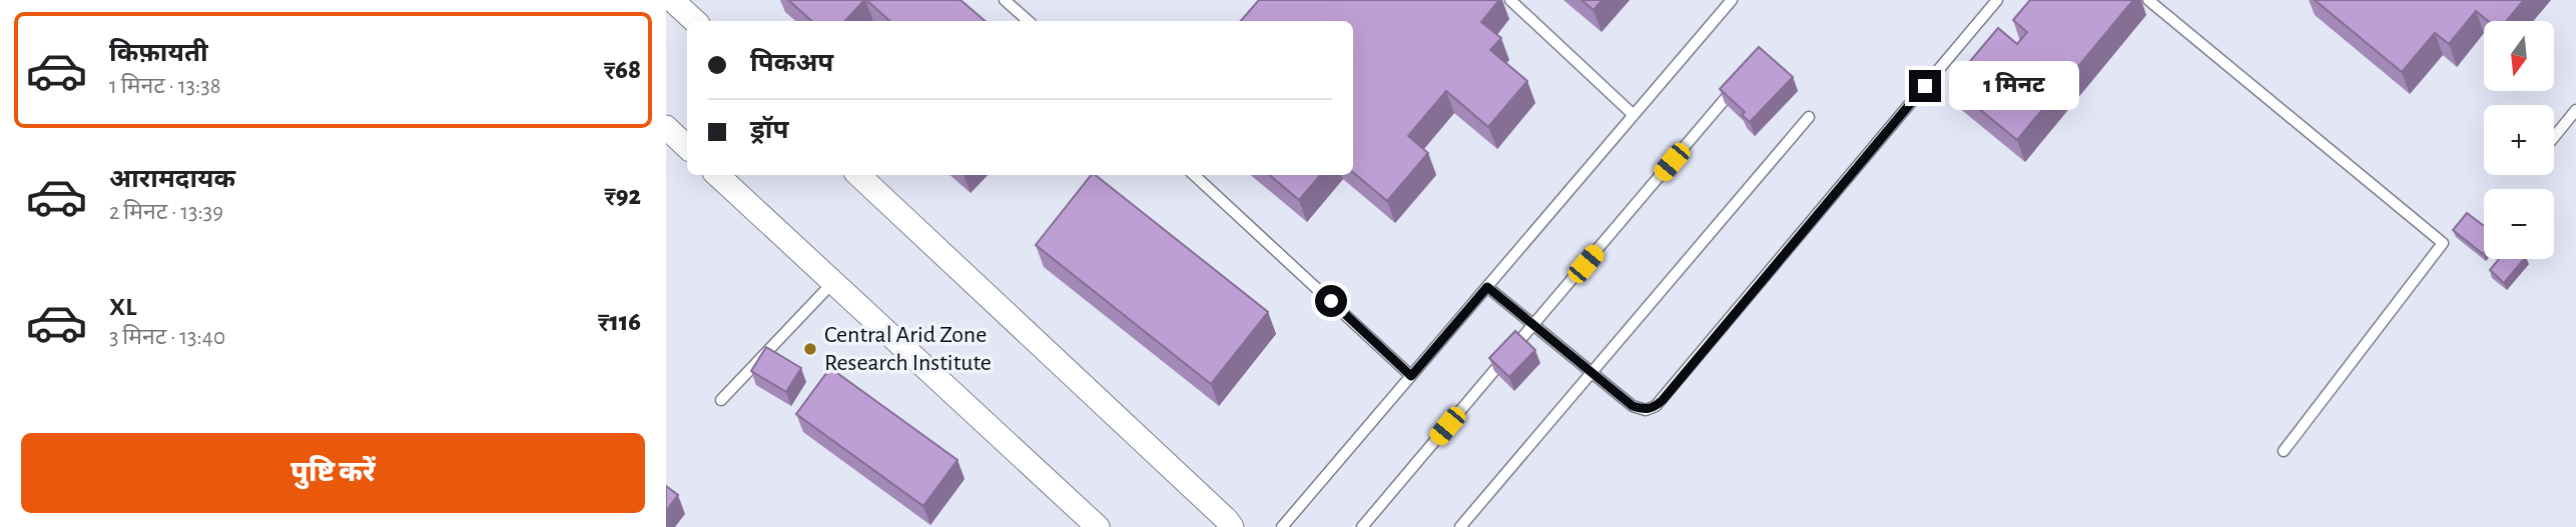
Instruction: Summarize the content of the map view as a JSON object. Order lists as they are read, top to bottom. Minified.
{"places":["Central Arid Zone Research Institute"],"north":"bottom","page":{"list":[{"name":"किफ़ायती","note":"1 मिनट · 13:38","value":"₹68"},{"name":"आरामदायक","note":"2 मिनट · 13:39","value":"₹92"},{"name":"XL","note":"3 मिनट · 13:40","value":"₹116"}],"map_buttons":["+","−"],"banner":["पिकअप","ड्रॉप"],"bubble":"1 मिनट","buttons":"पुष्टि करें"}}
